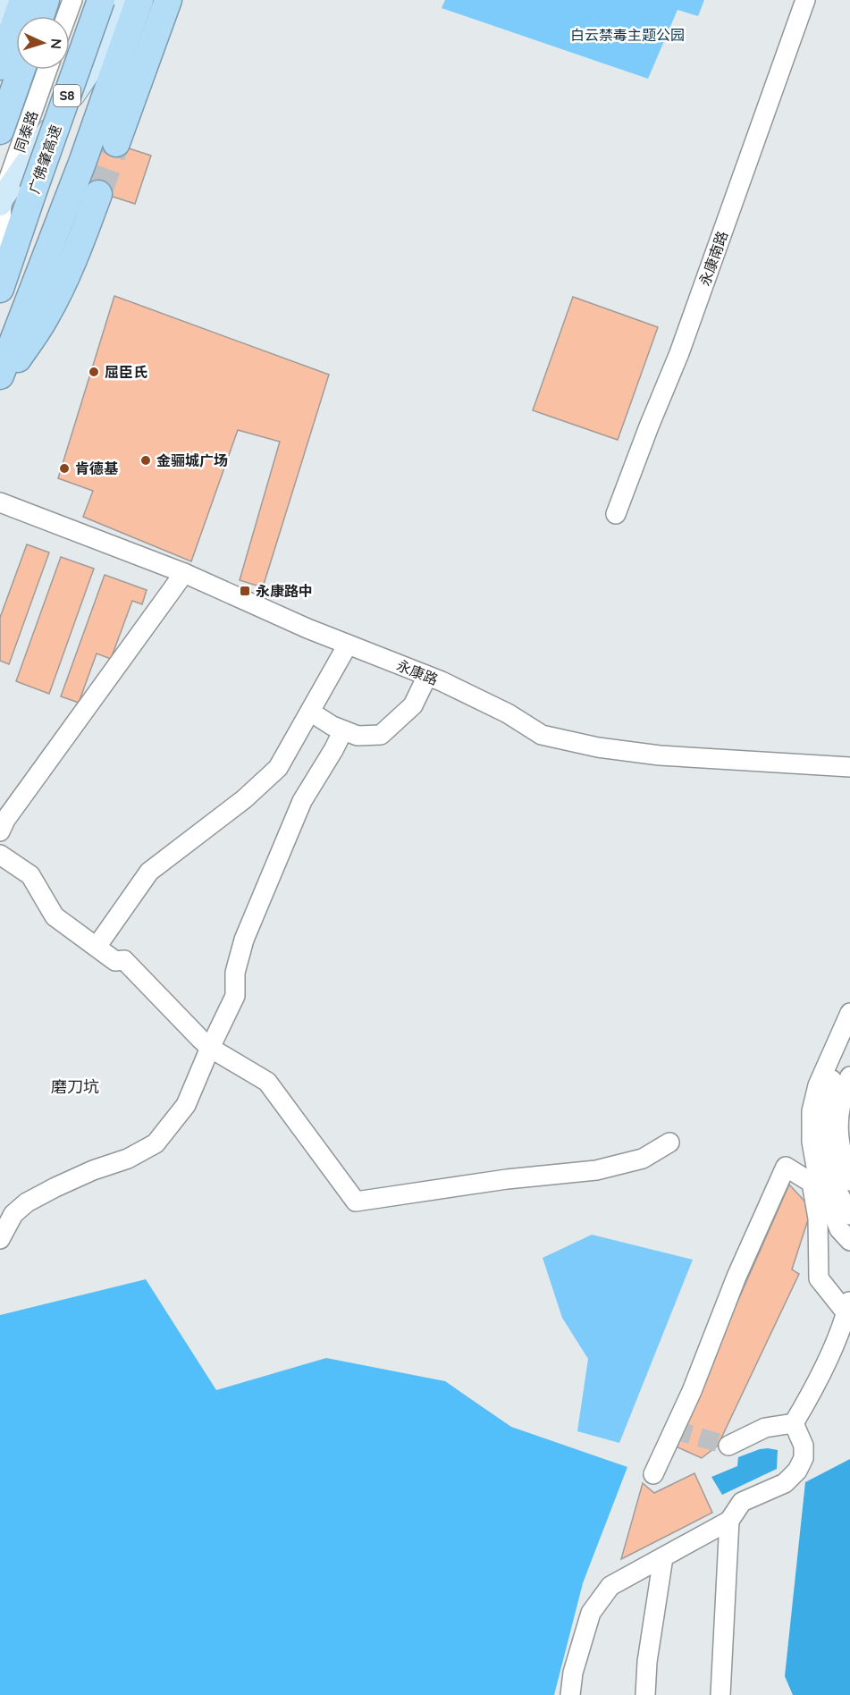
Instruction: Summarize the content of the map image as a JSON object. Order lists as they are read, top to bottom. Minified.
{"streets":{"highway":["S8","广佛肇高速"],"street":["同泰路","永康南路","永康路"]},"districts":["磨刀坑"],"parks":["白云禁毒主题公园"],"places":{"other":["屈臣氏","金骊城广场","肯德基"],"transit":["永康路中"]},"north":"right"}
